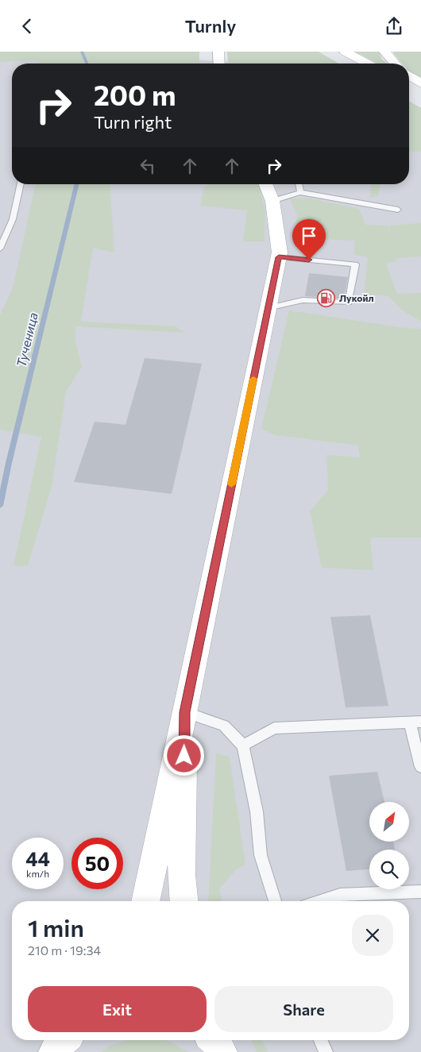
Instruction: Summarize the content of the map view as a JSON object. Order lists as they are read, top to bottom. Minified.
{"water":["Тученица"],"places":{"fuel station":["Лукойл"]},"north":"top right","page":{"header":"Turnly","turn":["200 m","Turn right"],"speed":"44 km/h","limit":"50","heading":["1 min","210 m · 19:34"],"buttons":["Exit","Share"]}}
